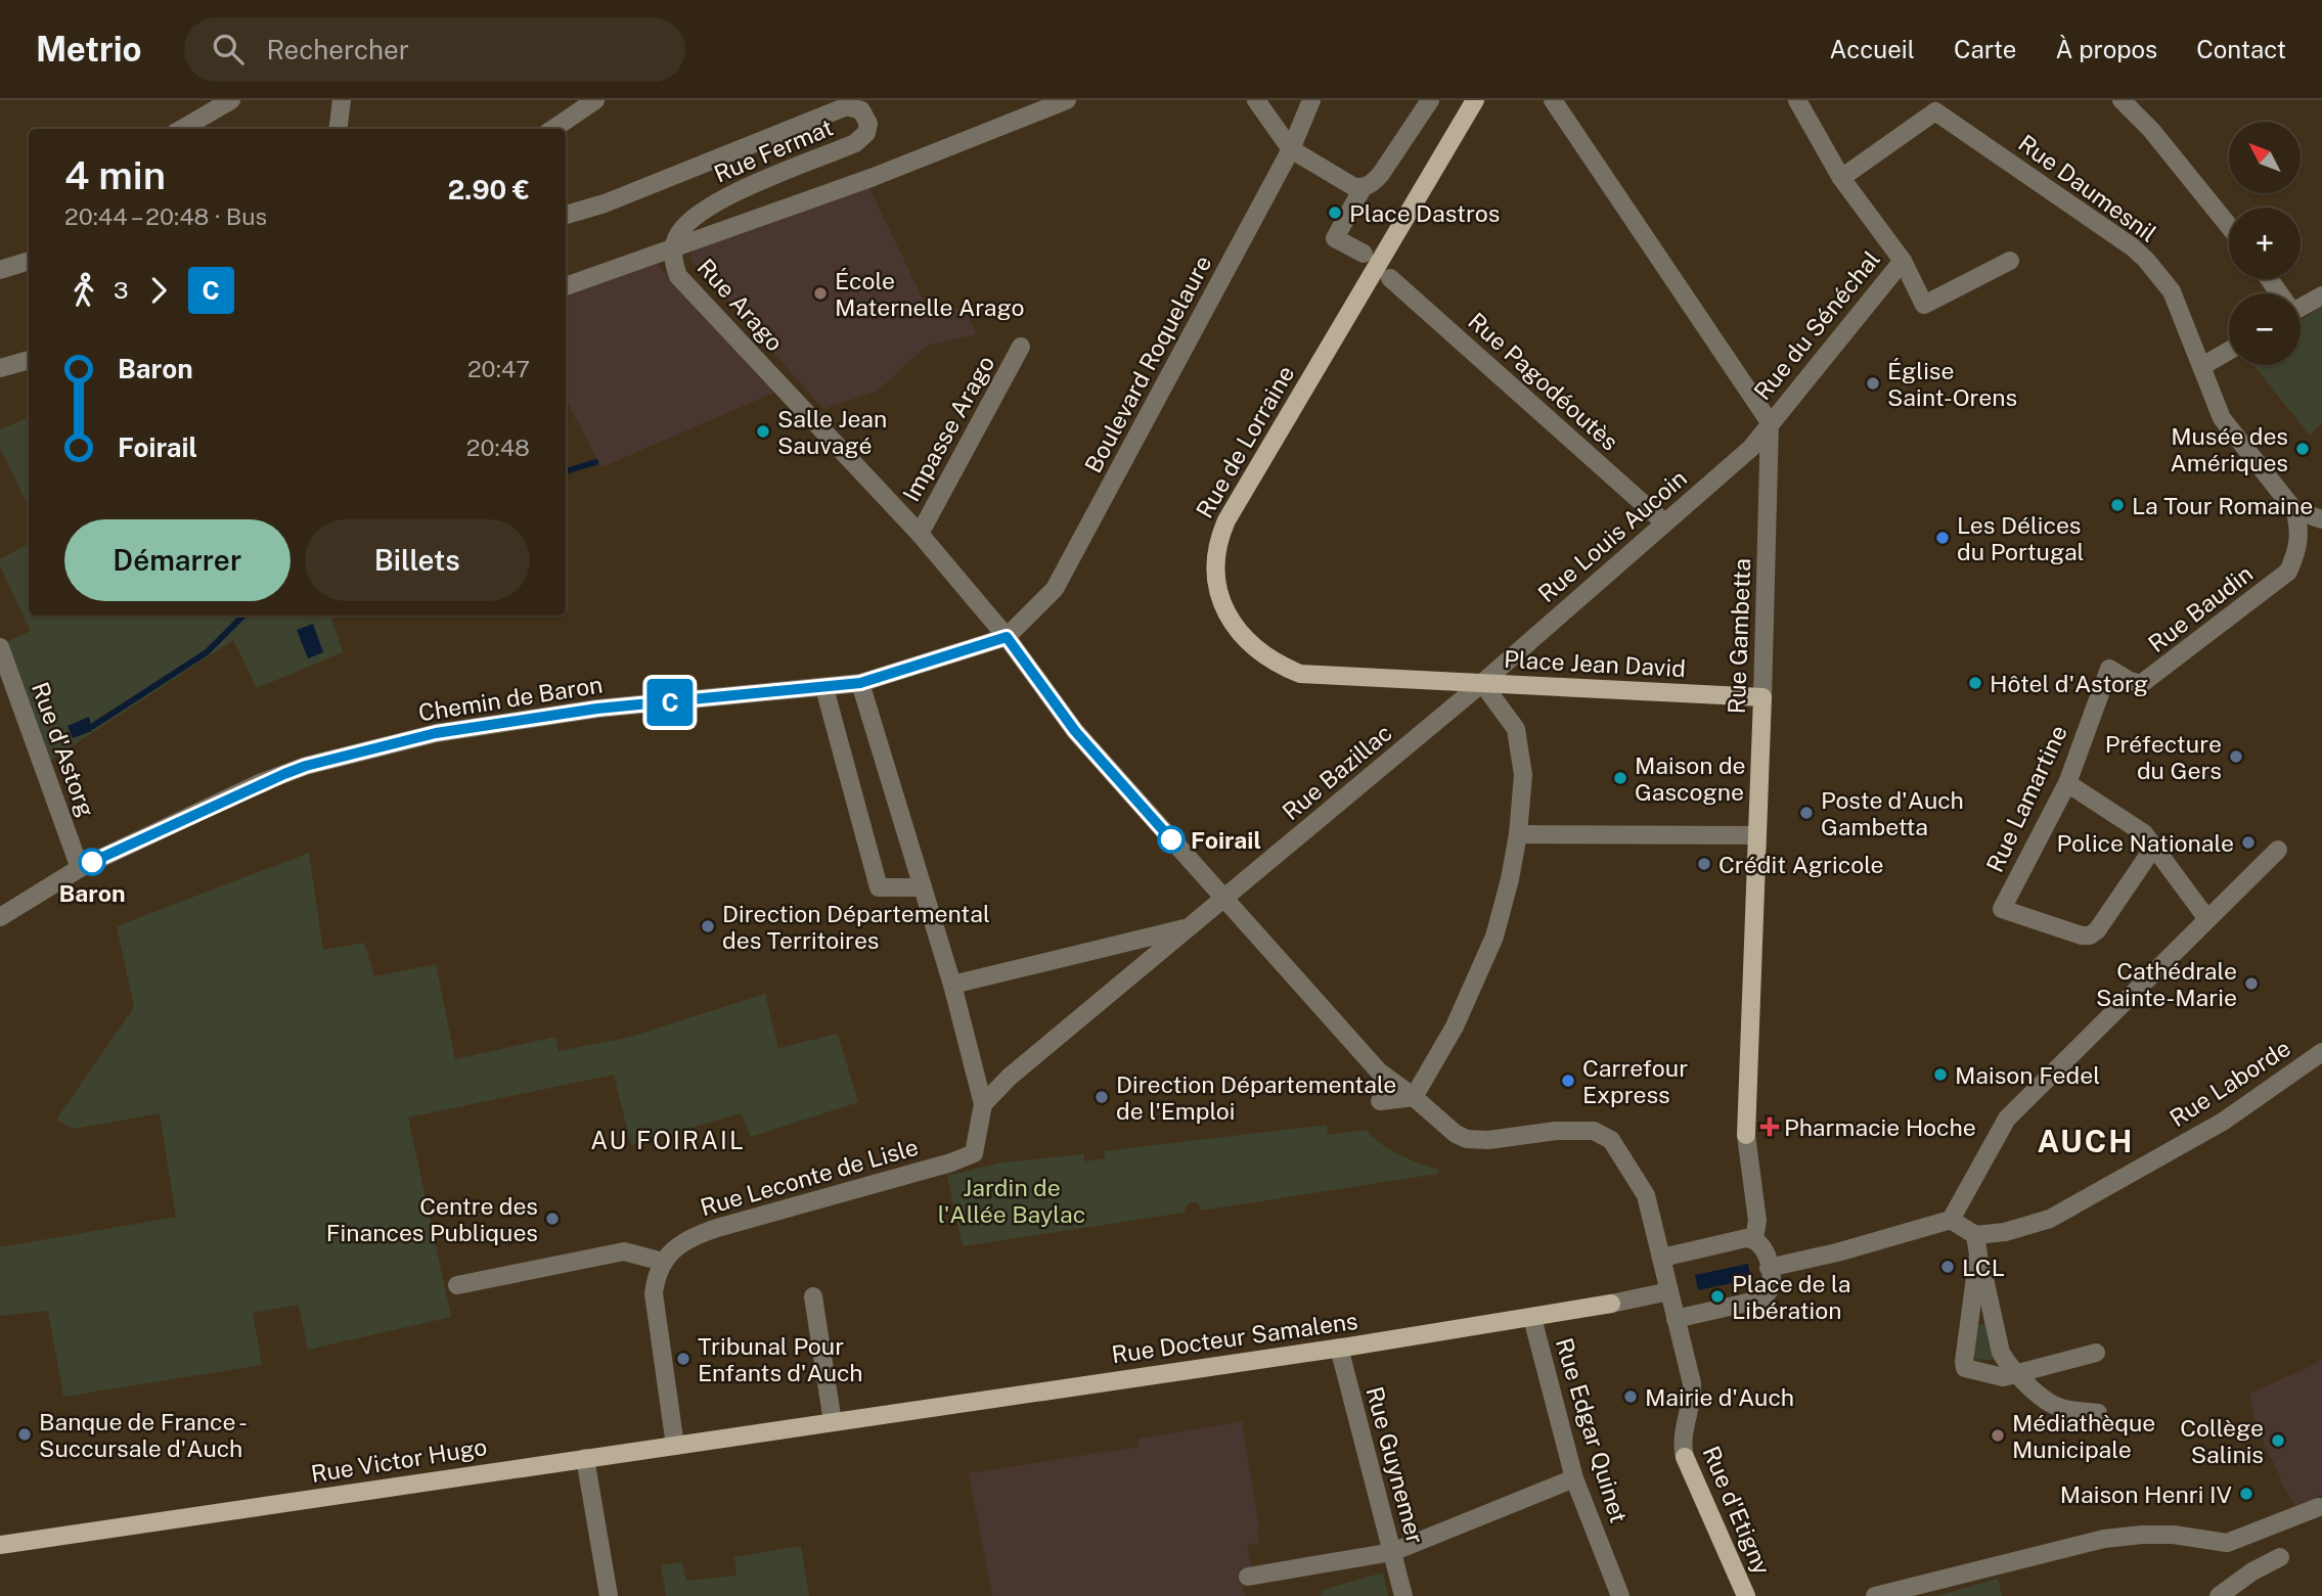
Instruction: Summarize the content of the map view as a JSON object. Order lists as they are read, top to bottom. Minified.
{"streets":{"main road":["Rue de Lorraine","Rue Gambetta","Place Jean David","Rue Docteur Samalens","Rue Victor Hugo","Rue d'Etigny"],"street":["Rue Fermat","Rue Daumesnil","Rue Arago","Rue du Sénéchal","Boulevard Roquelaure","Rue Pagodéoutès","Impasse Arago","Rue Louis Aucoin","Rue Baudin","Chemin de Baron","Rue d'Astorg","Rue Bazillac","Rue Lamartine","Rue Laborde","Rue Leconte de Lisle","Rue Edgar Quinet","Rue Guynemer"]},"crossings":[["Rue Fermat","Rue Arago"],["Rue Daumesnil","Rue Baudin"],["Rue Arago","Boulevard Roquelaure"],["Rue Arago","Impasse Arago"],["Rue Arago","Place Jean David"],["Rue Arago","Chemin de Baron"],["Rue Arago","Rue Bazillac"],["Rue du Sénéchal","Rue Louis Aucoin"],["Rue du Sénéchal","Rue Gambetta"],["Boulevard Roquelaure","Chemin de Baron"],["Rue Pagodéoutès","Rue Louis Aucoin"],["Rue de Lorraine","Rue Louis Aucoin"],["Rue de Lorraine","Place Jean David"],["Rue de Lorraine","Rue Bazillac"],["Rue Louis Aucoin","Rue Gambetta"],["Rue Louis Aucoin","Place Jean David"],["Rue Louis Aucoin","Rue Bazillac"],["Rue Baudin","Rue Lamartine"],["Rue Gambetta","Place Jean David"],["Place Jean David","Rue Bazillac"],["Chemin de Baron","Rue d'Astorg"],["Rue Bazillac","Rue Leconte de Lisle"],["Rue Docteur Samalens","Rue Edgar Quinet"],["Rue Docteur Samalens","Rue Victor Hugo"],["Rue Docteur Samalens","Rue Guynemer"]],"districts":["AU FOIRAIL","AUCH"],"parks":["Jardin de l'Allée Baylac"],"places":{"other":["Place Dastros","École Maternelle Arago","Église Saint-Orens","Salle Jean Sauvagé","Musée des Amériques","La Tour Romaine","Les Délices du Portugal","Hôtel d'Astorg","Préfecture du Gers","Maison de Gascogne","Poste d'Auch Gambetta","Foirail","Police Nationale","Baron","Crédit Agricole","Direction Départemental des Territoires","Cathédrale Sainte-Marie","Maison Fedel","Carrefour Express","Direction Départementale de l'Emploi","Centre des Finances Publiques","LCL","Place de la Libération","Tribunal Pour Enfants d'Auch","Mairie d'Auch","Banque de France - Succursale d'Auch","Médiathèque Municipale","Collège Salinis","Maison Henri IV"],"health":["Pharmacie Hoche"]},"lines":["bus line C"],"north":"top left","page":{"header":"Metrio","search":"Rechercher","nav":["Accueil","Carte","À propos","Contact"],"on_map":"C","map_buttons":["+","−"],"heading":["4 min","20:44 – 20:48 · Bus","2.90 €"],"legs":["3","C"],"list":[{"name":"Baron","value":"20:47"},{"name":"Foirail","value":"20:48"}],"buttons":["Démarrer","Billets"]}}
